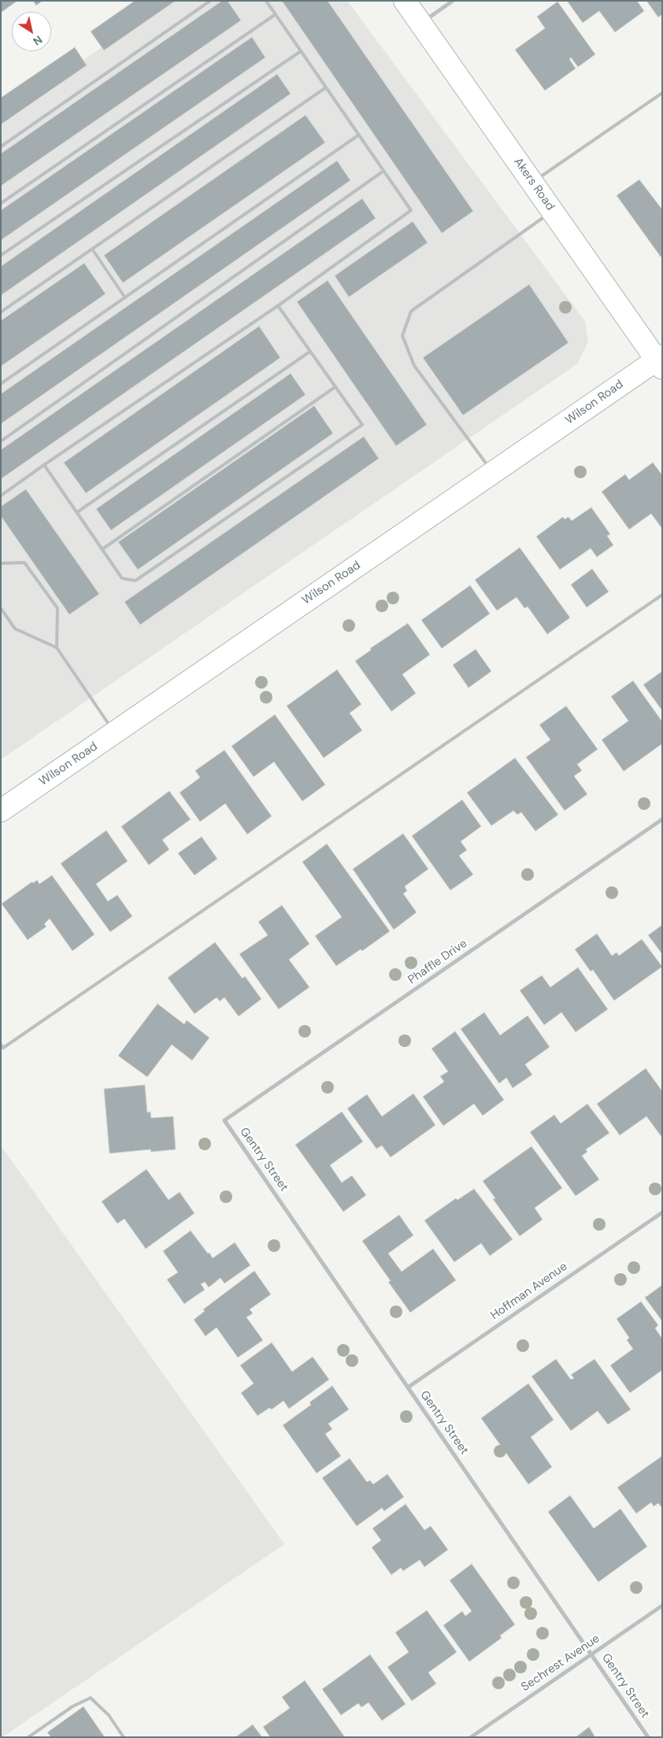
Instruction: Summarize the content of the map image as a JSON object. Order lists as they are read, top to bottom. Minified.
{"streets":{"street":["Akers Road","Wilson Road","Phaffle Drive","Gentry Street","Hoffman Avenue","Sechrest Avenue"]},"crossings":[["Akers Road","Wilson Road"],["Phaffle Drive","Gentry Street"],["Gentry Street","Hoffman Avenue"],["Gentry Street","Sechrest Avenue"]],"north":"bottom right"}
